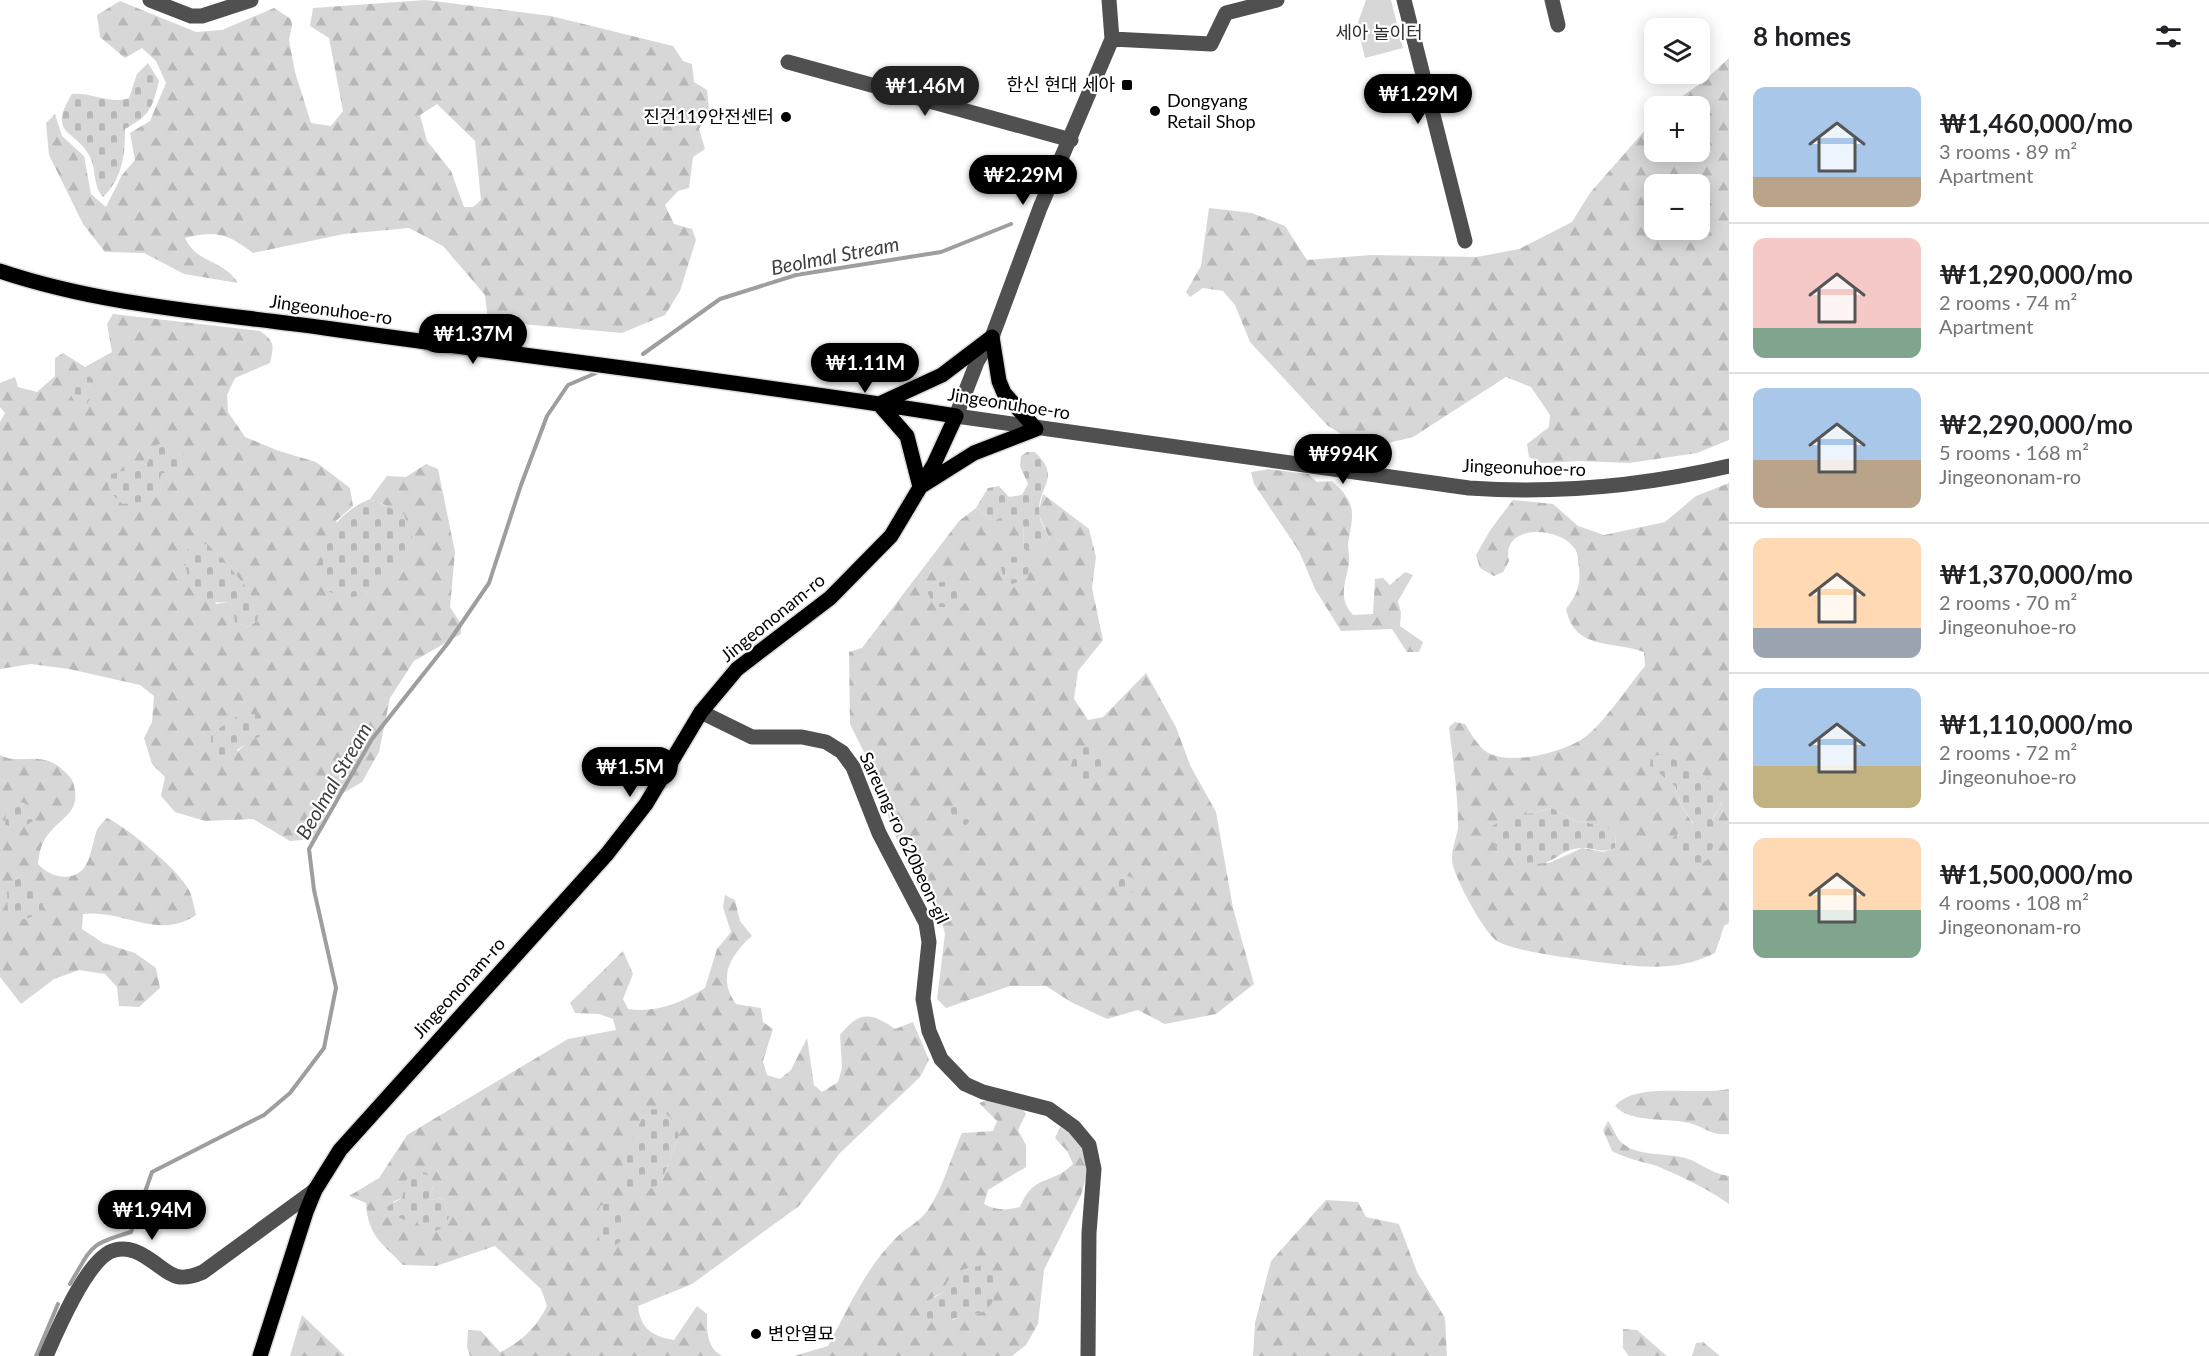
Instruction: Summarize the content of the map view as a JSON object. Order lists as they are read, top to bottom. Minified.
{"streets":{"main road":["Jingeonuhoe-ro","Jingeononam-ro"],"street":["Sareung-ro 620beon-gil"]},"crossings":[["Jingeonuhoe-ro","Jingeononam-ro"],["Jingeononam-ro","Sareung-ro 620beon-gil"]],"water":["Beolmal Stream"],"parks":["세아 놀이터"],"places":{"transit":["한신 현대 세아"],"other":["Dongyang Retail Shop","진건119안전센터","변안열묘"]},"page":{"heading":"8 homes","map_buttons":["+","−"],"price":["₩1.46M","₩1.29M","₩2.29M","₩1.37M","₩1.11M","₩994K","₩1.5M","₩1.94M"],"list":[{"name":"₩1,460,000/mo","note":"3 rooms · 89 m² · Apartment"},{"name":"₩1,290,000/mo","note":"2 rooms · 74 m² · Apartment"},{"name":"₩2,290,000/mo","note":"5 rooms · 168 m² · Jingeononam-ro"},{"name":"₩1,370,000/mo","note":"2 rooms · 70 m² · Jingeonuhoe-ro"},{"name":"₩1,110,000/mo","note":"2 rooms · 72 m² · Jingeonuhoe-ro"},{"name":"₩1,500,000/mo","note":"4 rooms · 108 m² · Jingeononam-ro"}]}}
